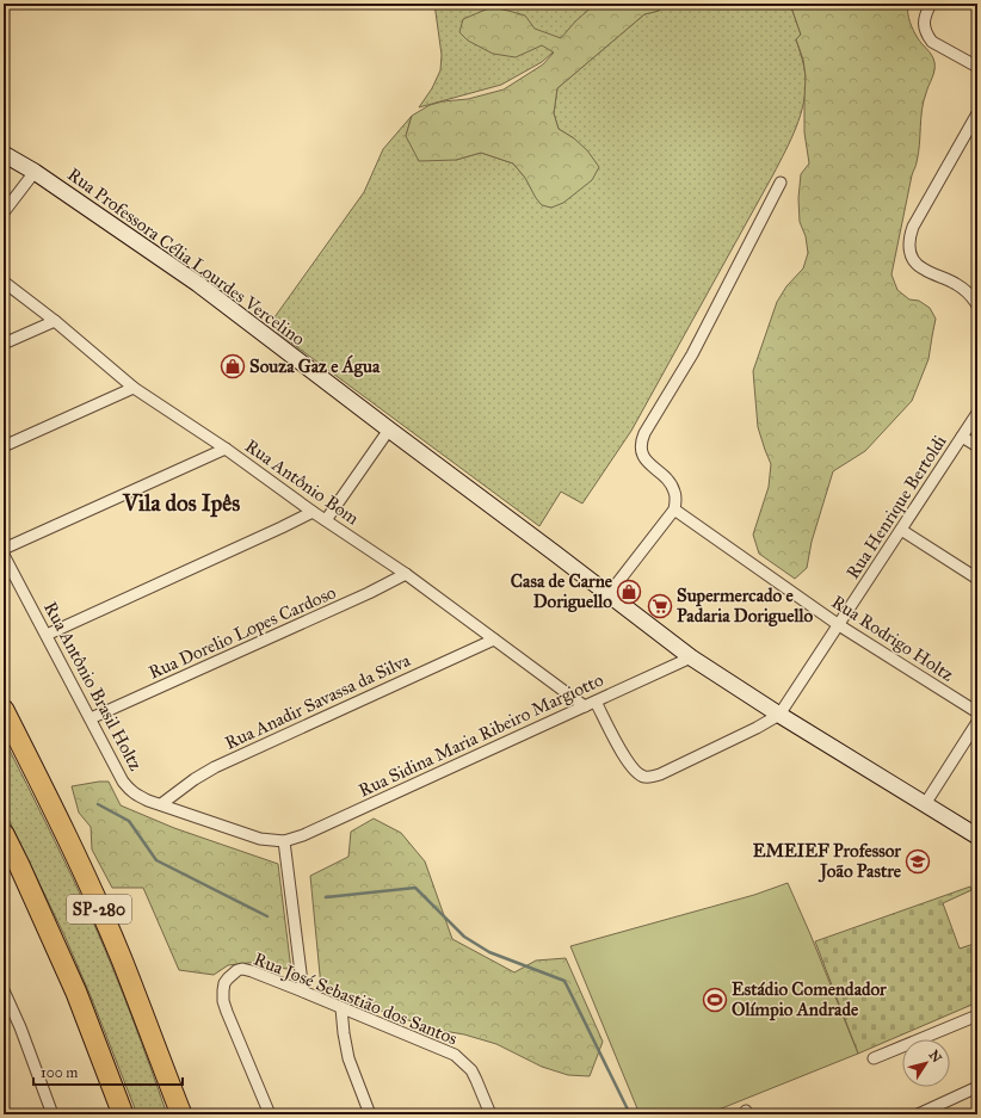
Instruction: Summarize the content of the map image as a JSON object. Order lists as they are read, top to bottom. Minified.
{"streets":{"highway":["SP-280"],"main road":["Rua Professora Célia Lourdes Vercelino"],"street":["Rua Antônio Bom","Rua Henrique Bertoldi","Rua Dorelio Lopes Cardoso","Rua Rodrigo Holtz","Rua Antônio Brasil Holtz","Rua Anadir Savassa da Silva","Rua Sidina Maria Ribeiro Margiotto","Rua José Sebastião dos Santos"]},"crossings":[["Rua Professora Célia Lourdes Vercelino","Rua Henrique Bertoldi"],["Rua Professora Célia Lourdes Vercelino","Rua Sidina Maria Ribeiro Margiotto"],["Rua Antônio Bom","Rua Dorelio Lopes Cardoso"],["Rua Antônio Bom","Rua Anadir Savassa da Silva"],["Rua Antônio Bom","Rua Sidina Maria Ribeiro Margiotto"],["Rua Henrique Bertoldi","Rua Rodrigo Holtz"],["Rua Dorelio Lopes Cardoso","Rua Antônio Brasil Holtz"],["Rua Antônio Brasil Holtz","Rua Anadir Savassa da Silva"],["Rua Antônio Brasil Holtz","Rua Sidina Maria Ribeiro Margiotto"]],"districts":["Vila dos Ipês"],"places":{"shop":["Souza Gaz e Água","Casa de Carne Doriguello"],"supermarket":["Supermercado e Padaria Doriguello"],"school or university":["EMEIEF Professor João Pastre"],"sports":["Estádio Comendador Olímpio Andrade"]},"scale_bar":"100 m","north":"top right"}
